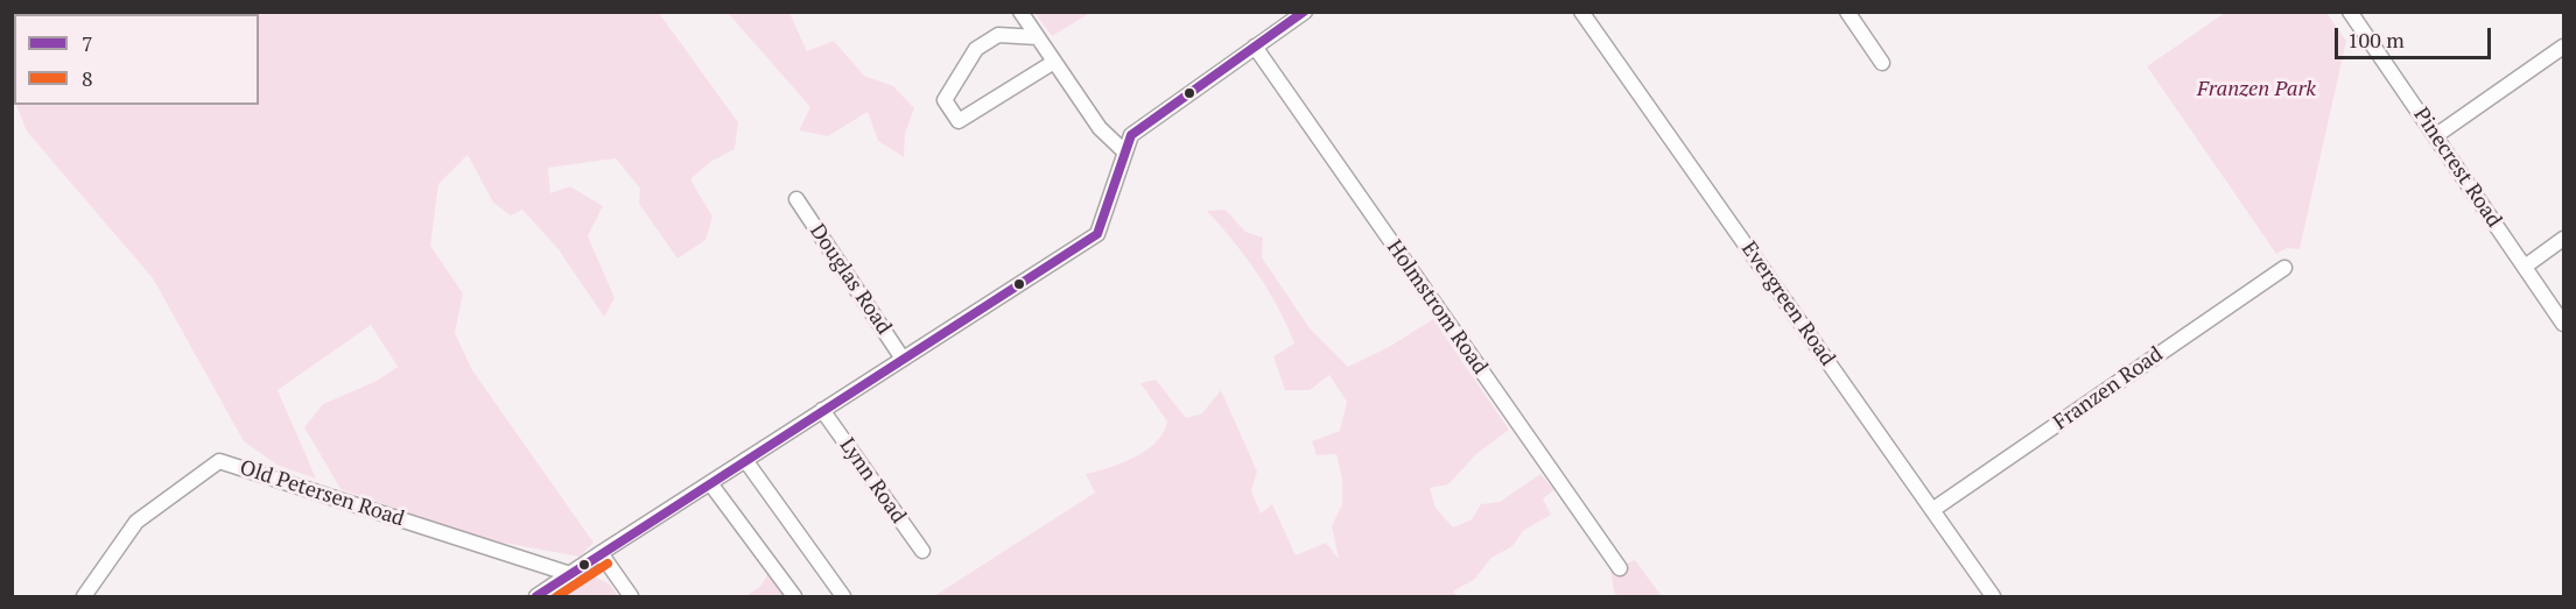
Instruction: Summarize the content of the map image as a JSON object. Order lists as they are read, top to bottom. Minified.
{"streets":{"street":["Pinecrest Road","Douglas Road","Evergreen Road","Holmstrom Road","Franzen Road","Lynn Road","Old Petersen Road"]},"crossings":[["Evergreen Road","Franzen Road"]],"parks":["Franzen Park"],"lines":["transit line 7","transit line 8"],"legend":["7","8"],"scale_bar":"100 m"}
